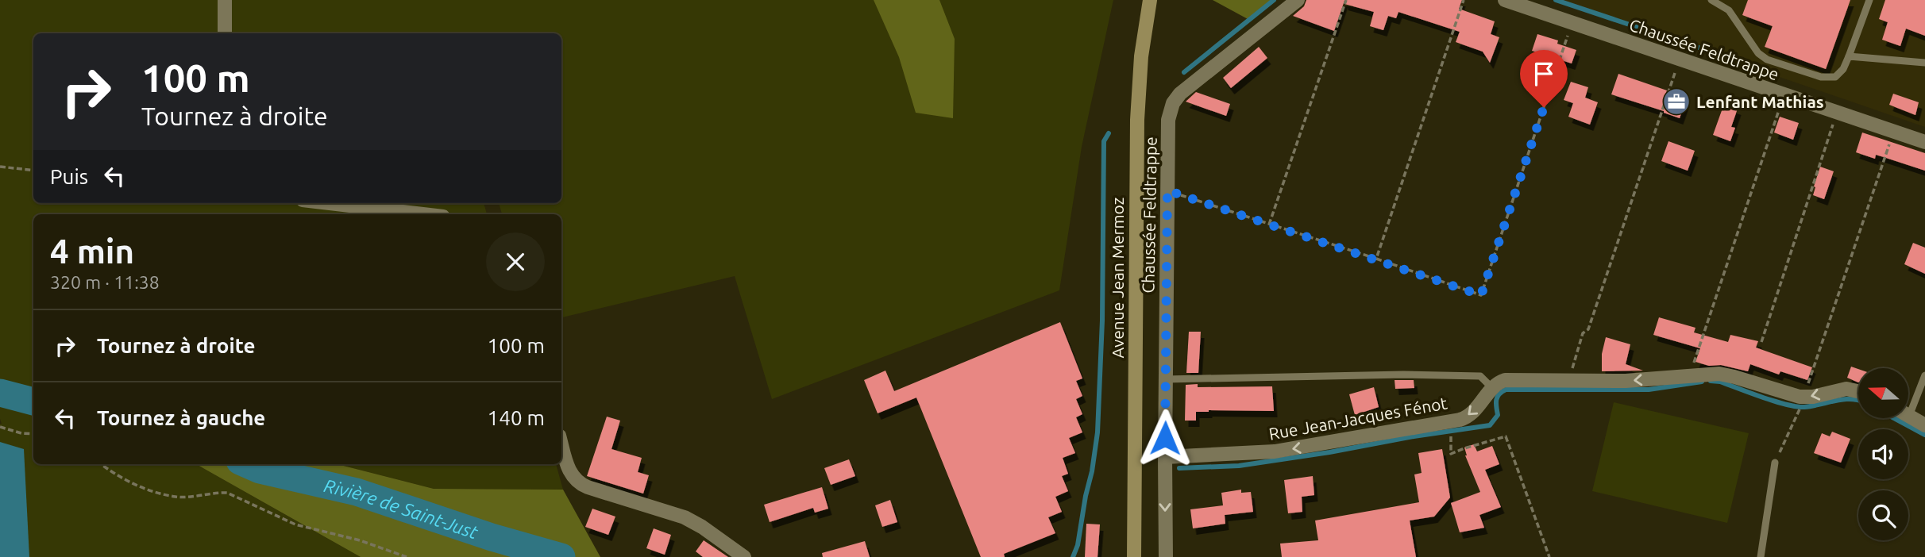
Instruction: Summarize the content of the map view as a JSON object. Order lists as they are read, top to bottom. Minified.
{"streets":{"main road":["Avenue Jean Mermoz"],"street":["Chaussée Feldtrappe","Rue Jean-Jacques Fénot"]},"crossings":[["Chaussée Feldtrappe","Rue Jean-Jacques Fénot"]],"one_way":["Rue Jean-Jacques Fénot"],"water":["Rivière de Saint-Just"],"places":{"office":["Lenfant Mathias"]},"north":"left","page":{"turn":["100 m","Tournez à droite"],"then":"Puis","heading":["4 min","320 m · 11:38"],"list":[{"name":"Tournez à droite","value":"100 m"},{"name":"Tournez à gauche","value":"140 m"}]}}
